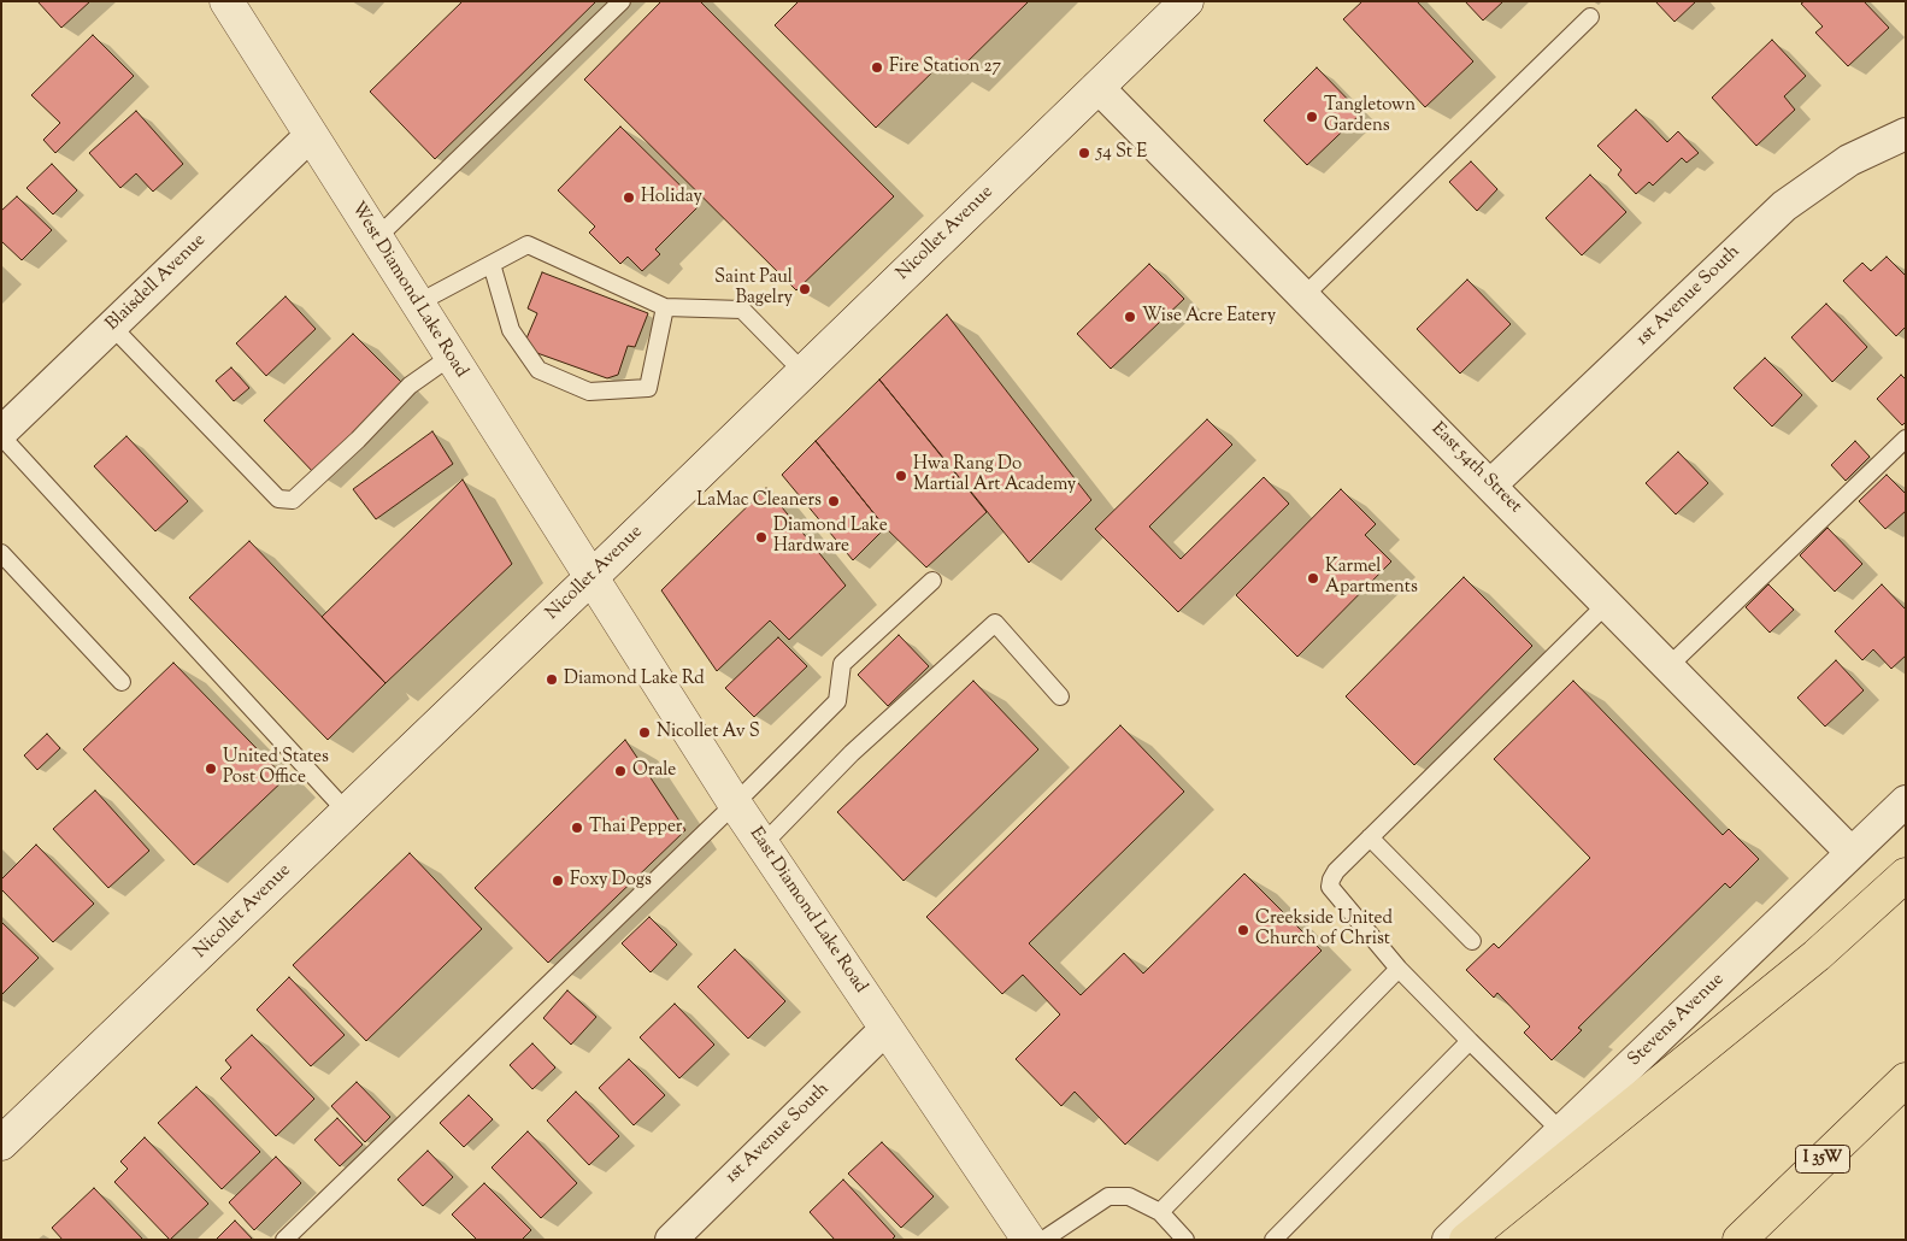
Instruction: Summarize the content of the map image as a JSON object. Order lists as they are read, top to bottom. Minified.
{"streets":{"highway":["I 35W"],"main road":["Nicollet Avenue","West Diamond Lake Road","East Diamond Lake Road"],"street":["Blaisdell Avenue","1st Avenue South","East 54th Street","Stevens Avenue"]},"crossings":[["Nicollet Avenue","West Diamond Lake Road"],["Nicollet Avenue","East 54th Street"],["Nicollet Avenue","East Diamond Lake Road"],["Blaisdell Avenue","West Diamond Lake Road"],["West Diamond Lake Road","East Diamond Lake Road"],["1st Avenue South","East 54th Street"],["1st Avenue South","East Diamond Lake Road"],["East 54th Street","Stevens Avenue"]],"places":["Fire Station 27","Tangletown Gardens","54 St E","Holiday","Saint Paul Bagelry","Wise Acre Eatery","Hwa Rang Do Martial Art Academy","LaMac Cleaners","Diamond Lake Hardware","Karmel Apartments","Diamond Lake Rd","Nicollet Av S","United States Post Office","Orale","Thai Pepper","Foxy Dogs","Creekside United Church of Christ"]}
